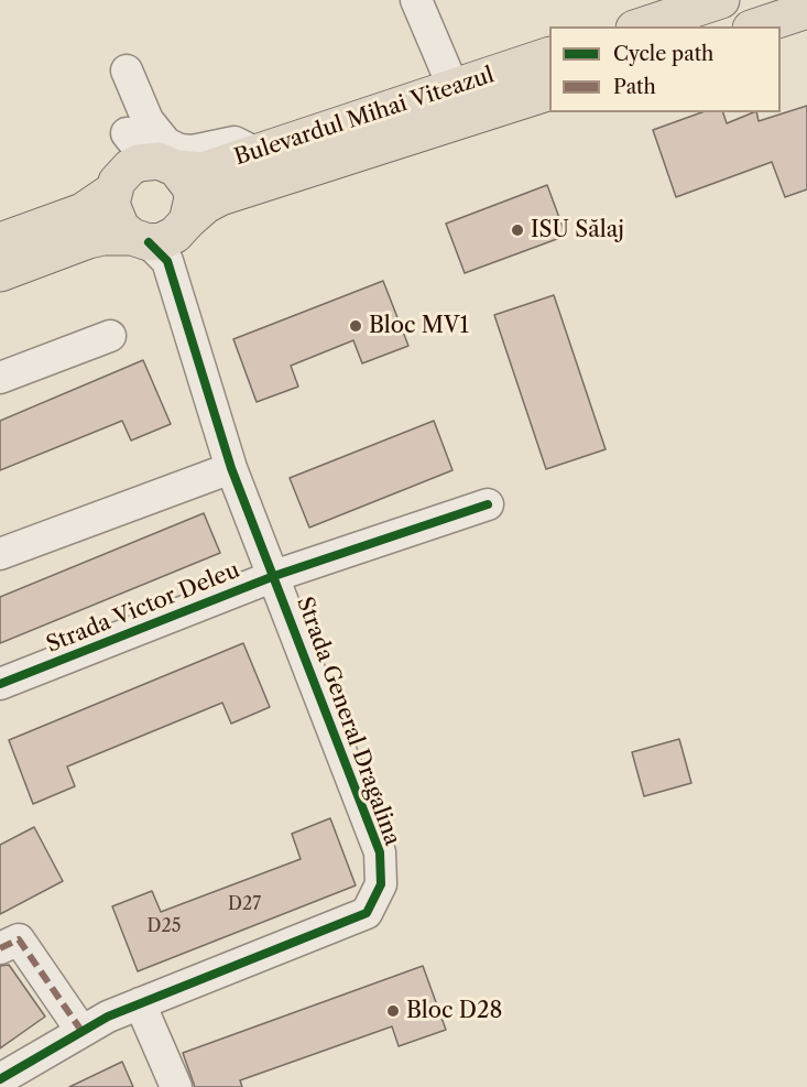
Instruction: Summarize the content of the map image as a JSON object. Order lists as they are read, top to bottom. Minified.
{"streets":{"main road":["Bulevardul Mihai Viteazul"],"street":["Strada Victor Deleu","Strada General Dragalina"]},"crossings":[["Bulevardul Mihai Viteazul","Strada General Dragalina"],["Strada Victor Deleu","Strada General Dragalina"]],"places":["ISU Sălaj","Bloc MV1","Bloc D28"],"house_numbers":["D27","D25"],"legend":["Cycle path","Path"]}
